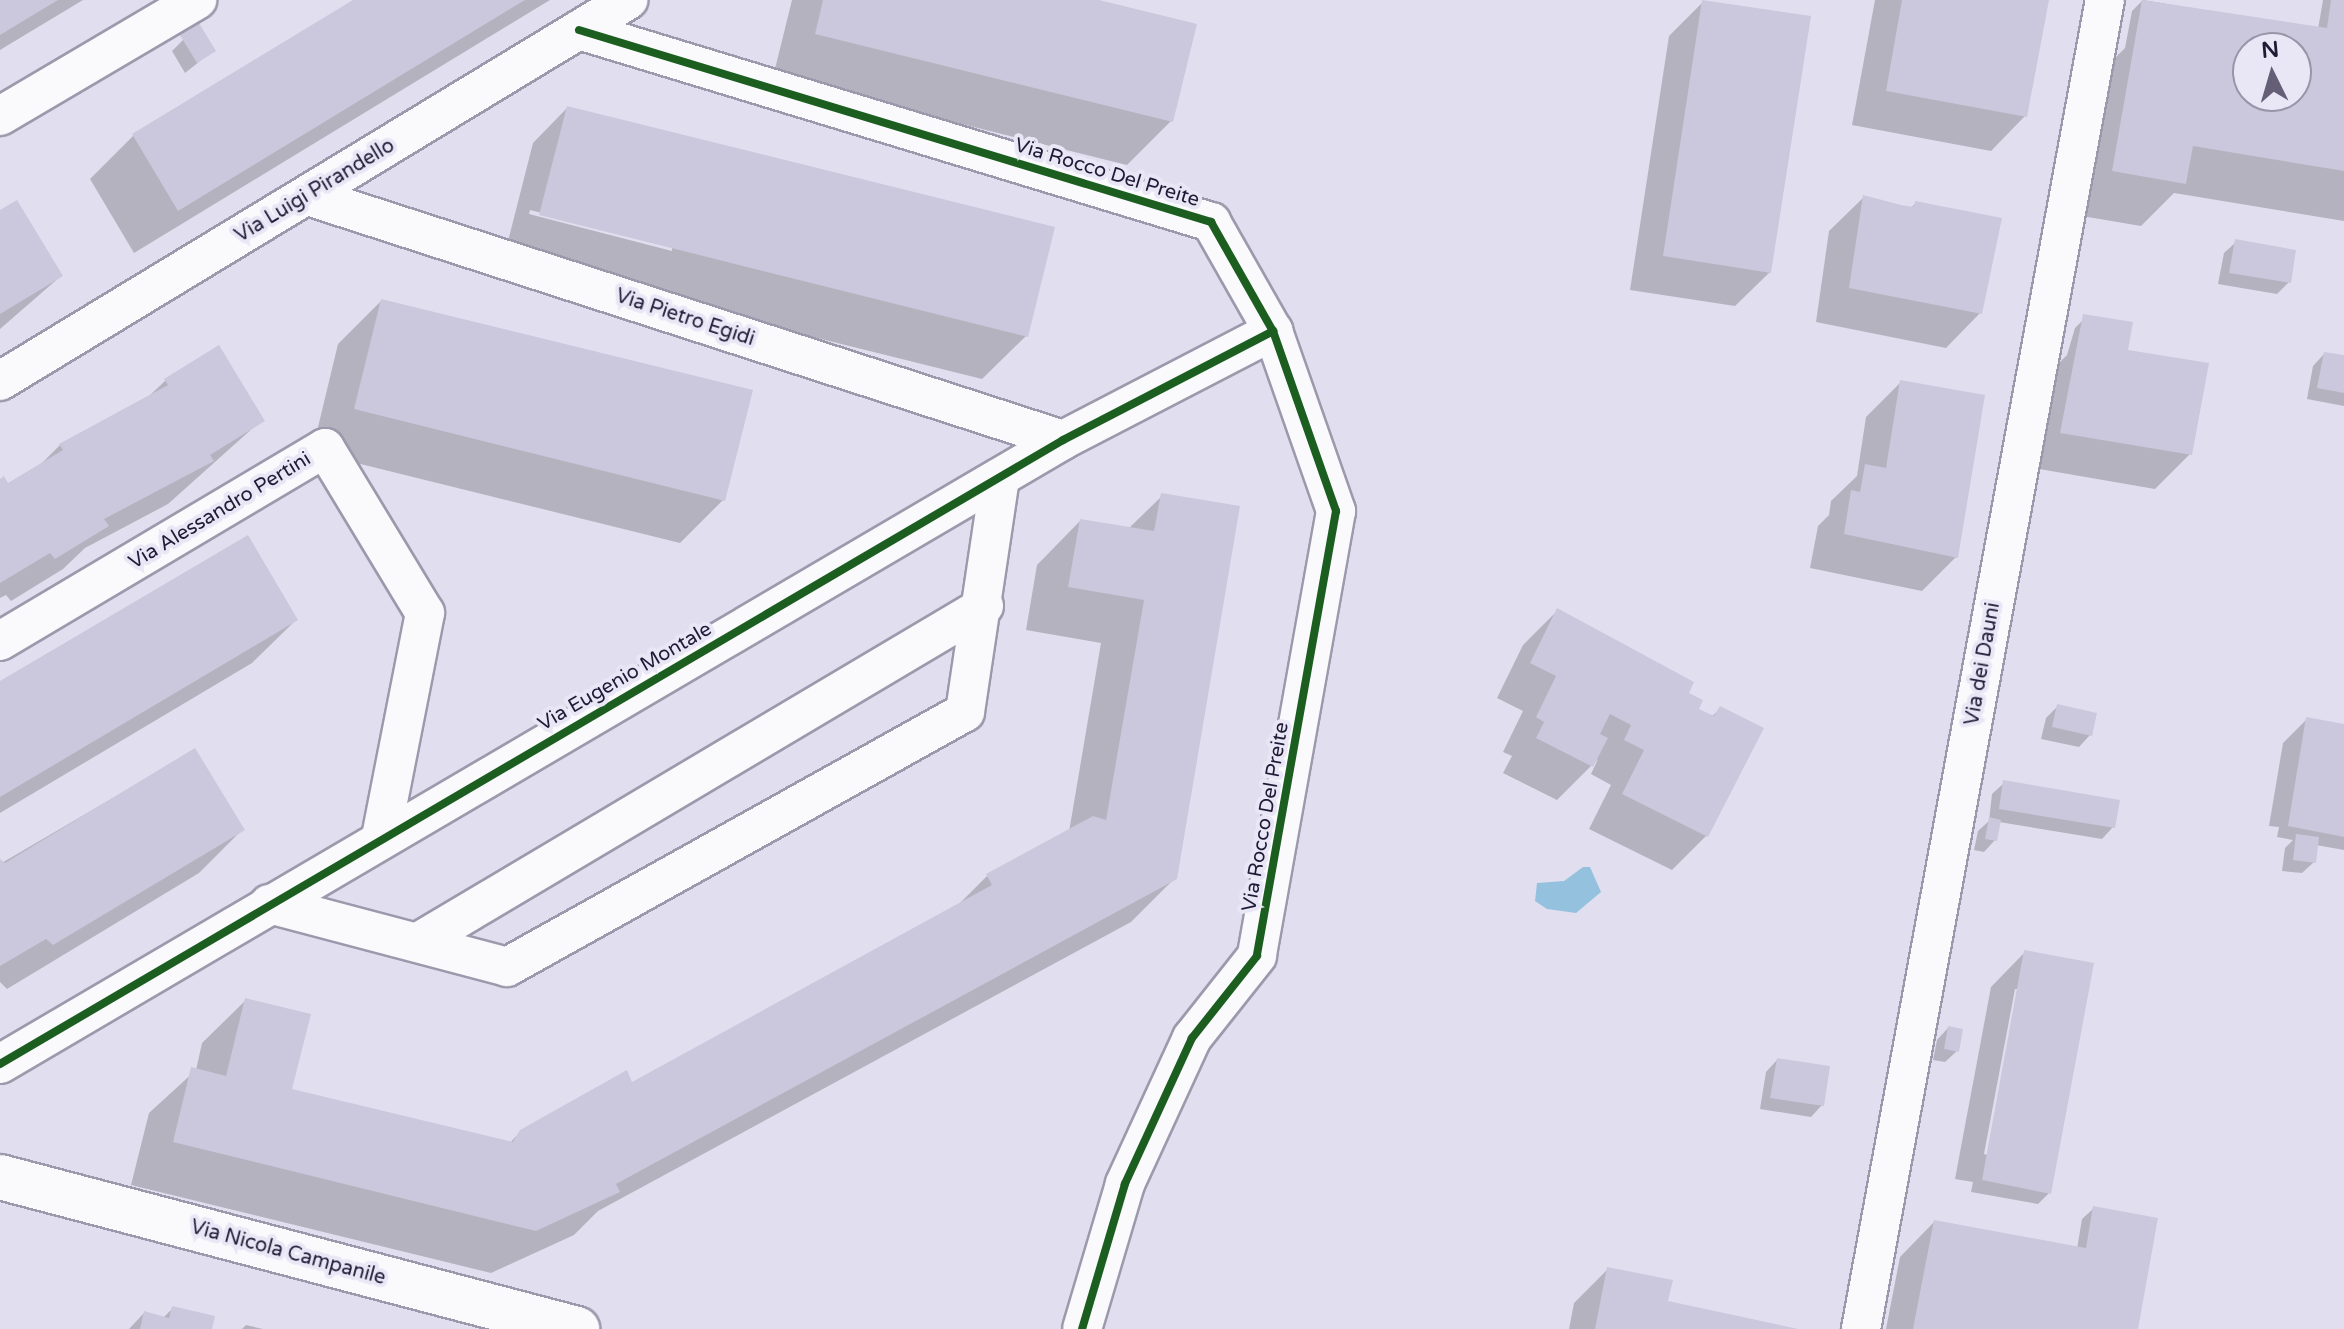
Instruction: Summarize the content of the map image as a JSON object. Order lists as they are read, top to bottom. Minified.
{"streets":{"street":["Via Rocco Del Preite","Via Luigi Pirandello","Via Pietro Egidi","Via Alessandro Pertini","Via dei Dauni","Via Eugenio Montale","Via Nicola Campanile"]},"crossings":[["Via Rocco Del Preite","Via Luigi Pirandello"],["Via Rocco Del Preite","Via Eugenio Montale"],["Via Luigi Pirandello","Via Pietro Egidi"],["Via Pietro Egidi","Via Eugenio Montale"],["Via Alessandro Pertini","Via Eugenio Montale"]],"north":"top"}
